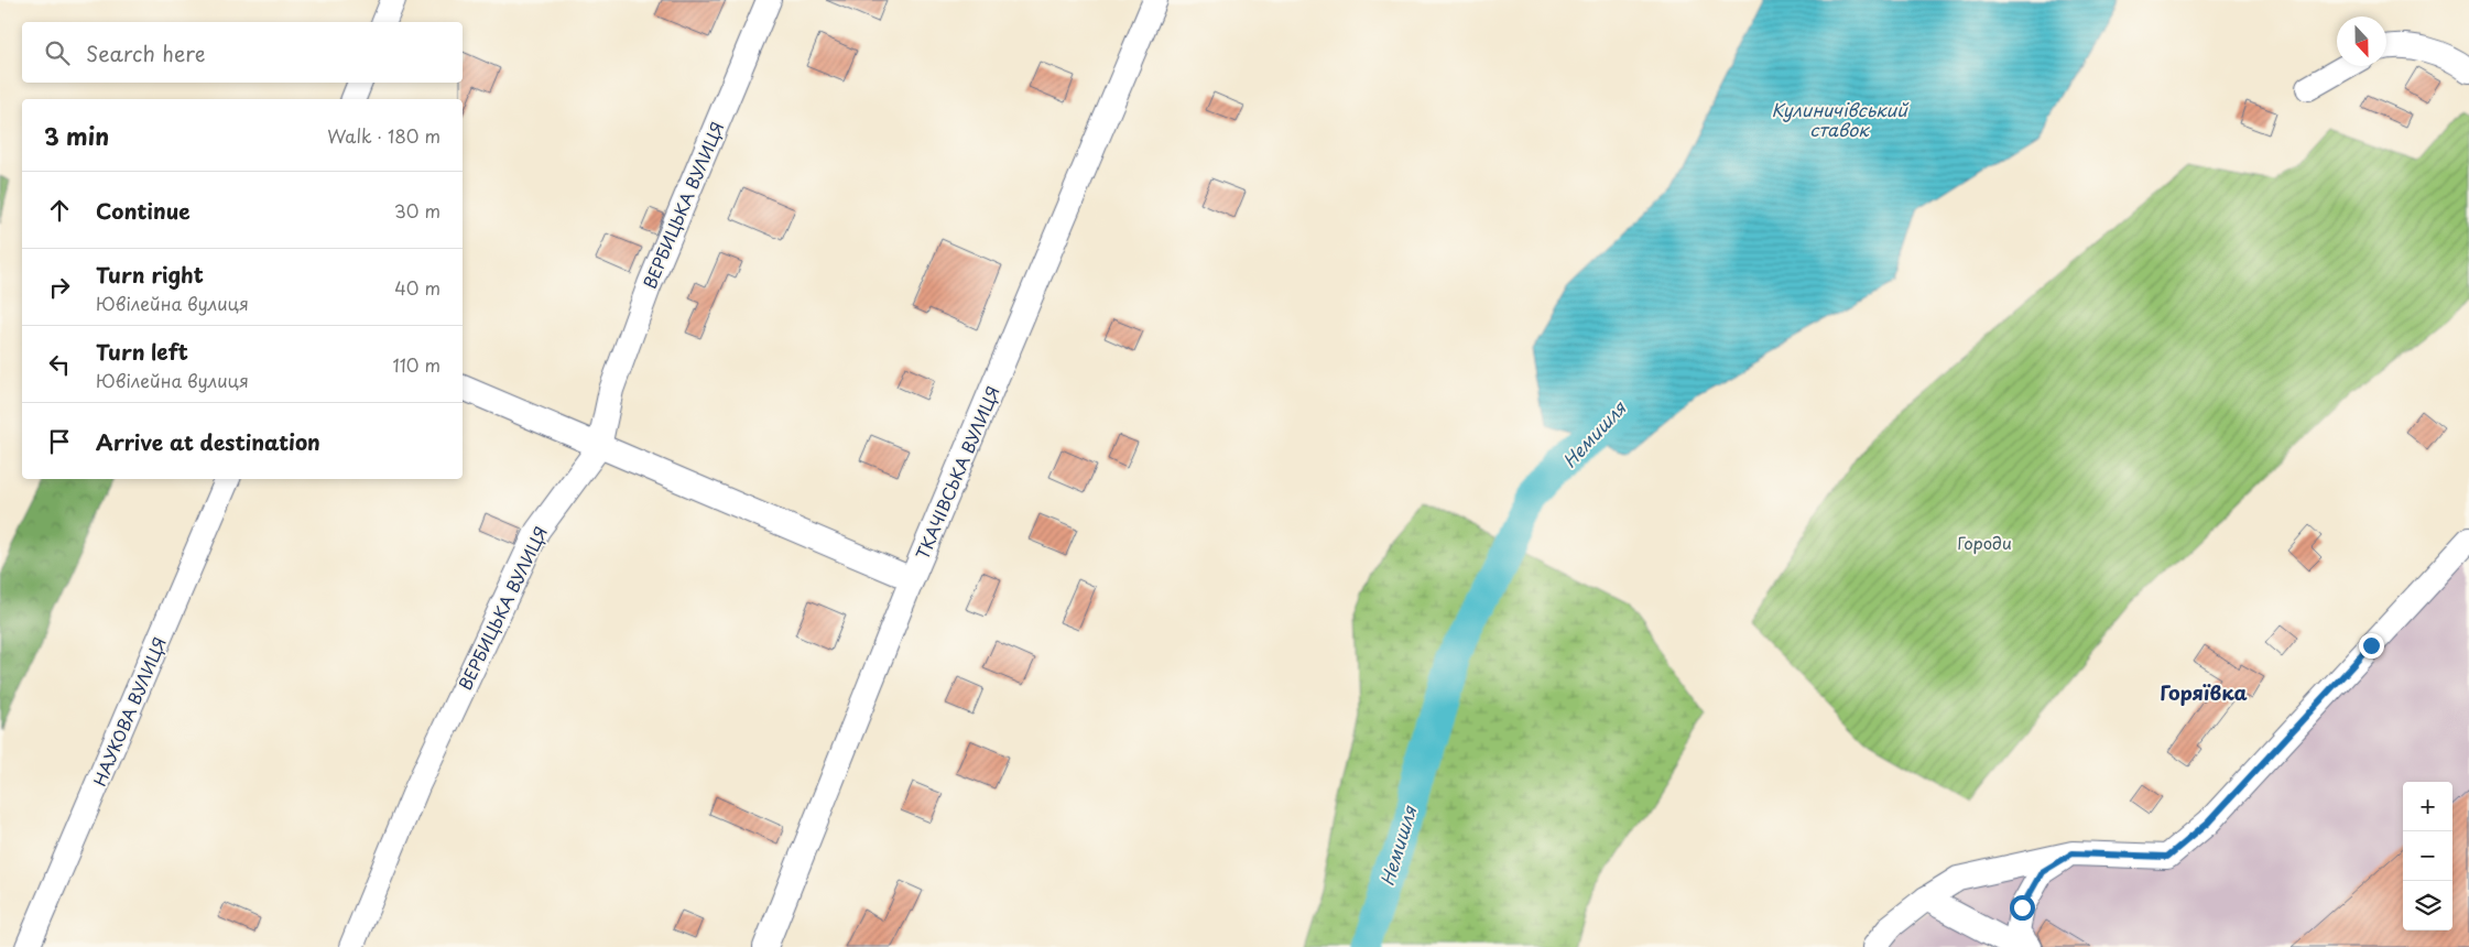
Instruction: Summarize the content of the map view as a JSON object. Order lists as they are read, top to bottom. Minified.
{"streets":{"street":["ВЕРБИЦЬКА ВУЛИЦЯ","ТКАЧІВСЬКА ВУЛИЦЯ","НАУКОВА ВУЛИЦЯ"]},"districts":["Горяївка"],"water":["Кулиничівський ставок","Немишля"],"parks":["Городи"],"north":"bottom","page":{"search":"Search here","heading":["3 min","Walk · 180 m"],"list":[["Continue","30 m"],["Turn right","Ювілейна вулиця","40 m"],["Turn left","Ювілейна вулиця","110 m"],"Arrive at destination"],"map_buttons":["+","−"]}}
